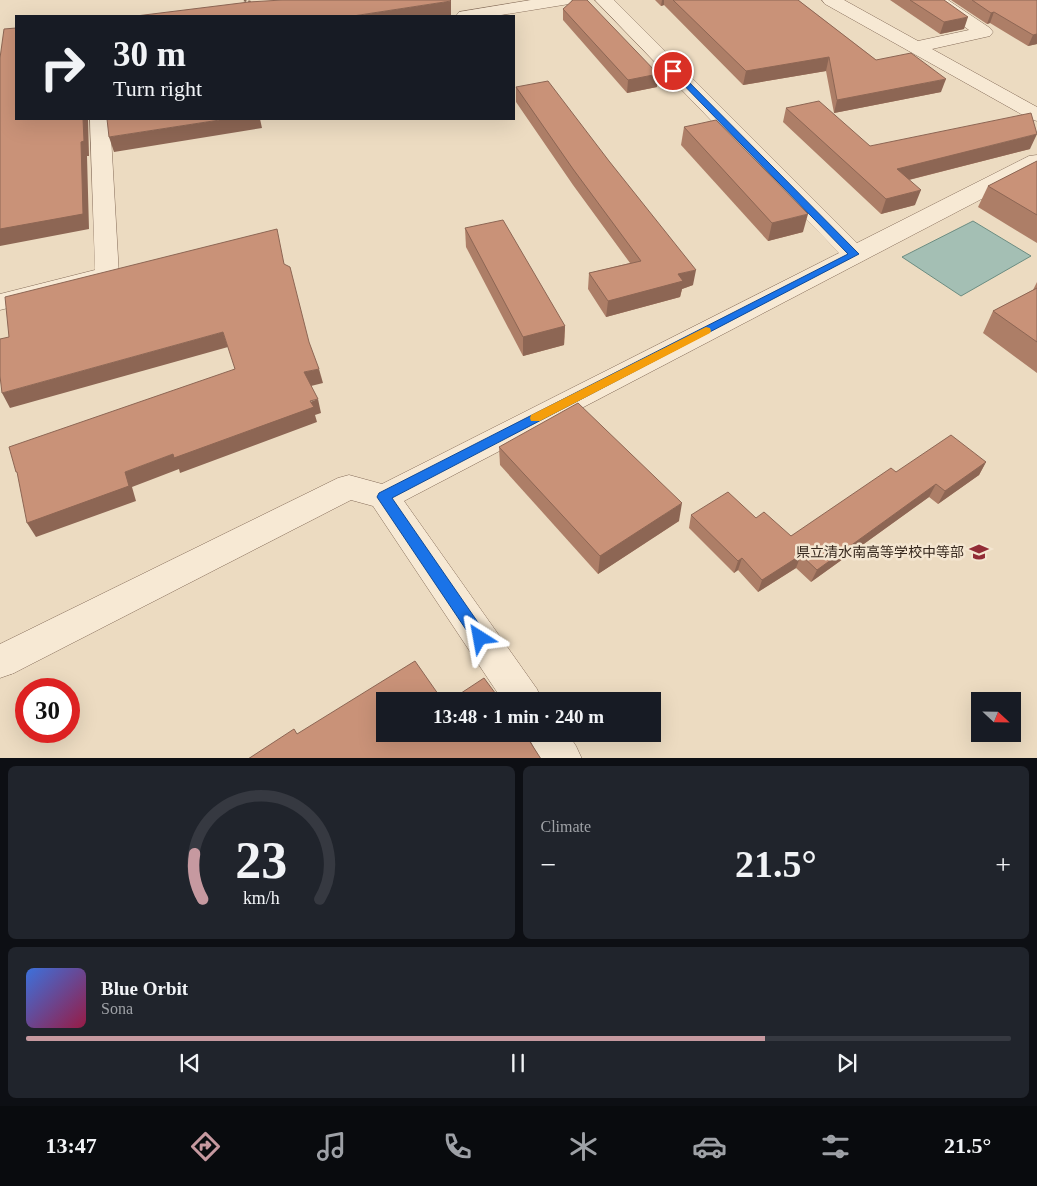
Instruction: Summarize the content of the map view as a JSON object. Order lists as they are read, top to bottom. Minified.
{"places":{"school or university":["県立清水南高等学校中等部"]},"north":"right","page":{"turn":["30 m","Turn right"],"limit":"30","trip":"13:48 · 1 min · 240 m","tile":"Climate","heat":["−","21.5°","+"],"song":["Blue Orbit","Sona"],"tabs":["13:47","21.5°"],"gauge":["23","km/h"]}}
